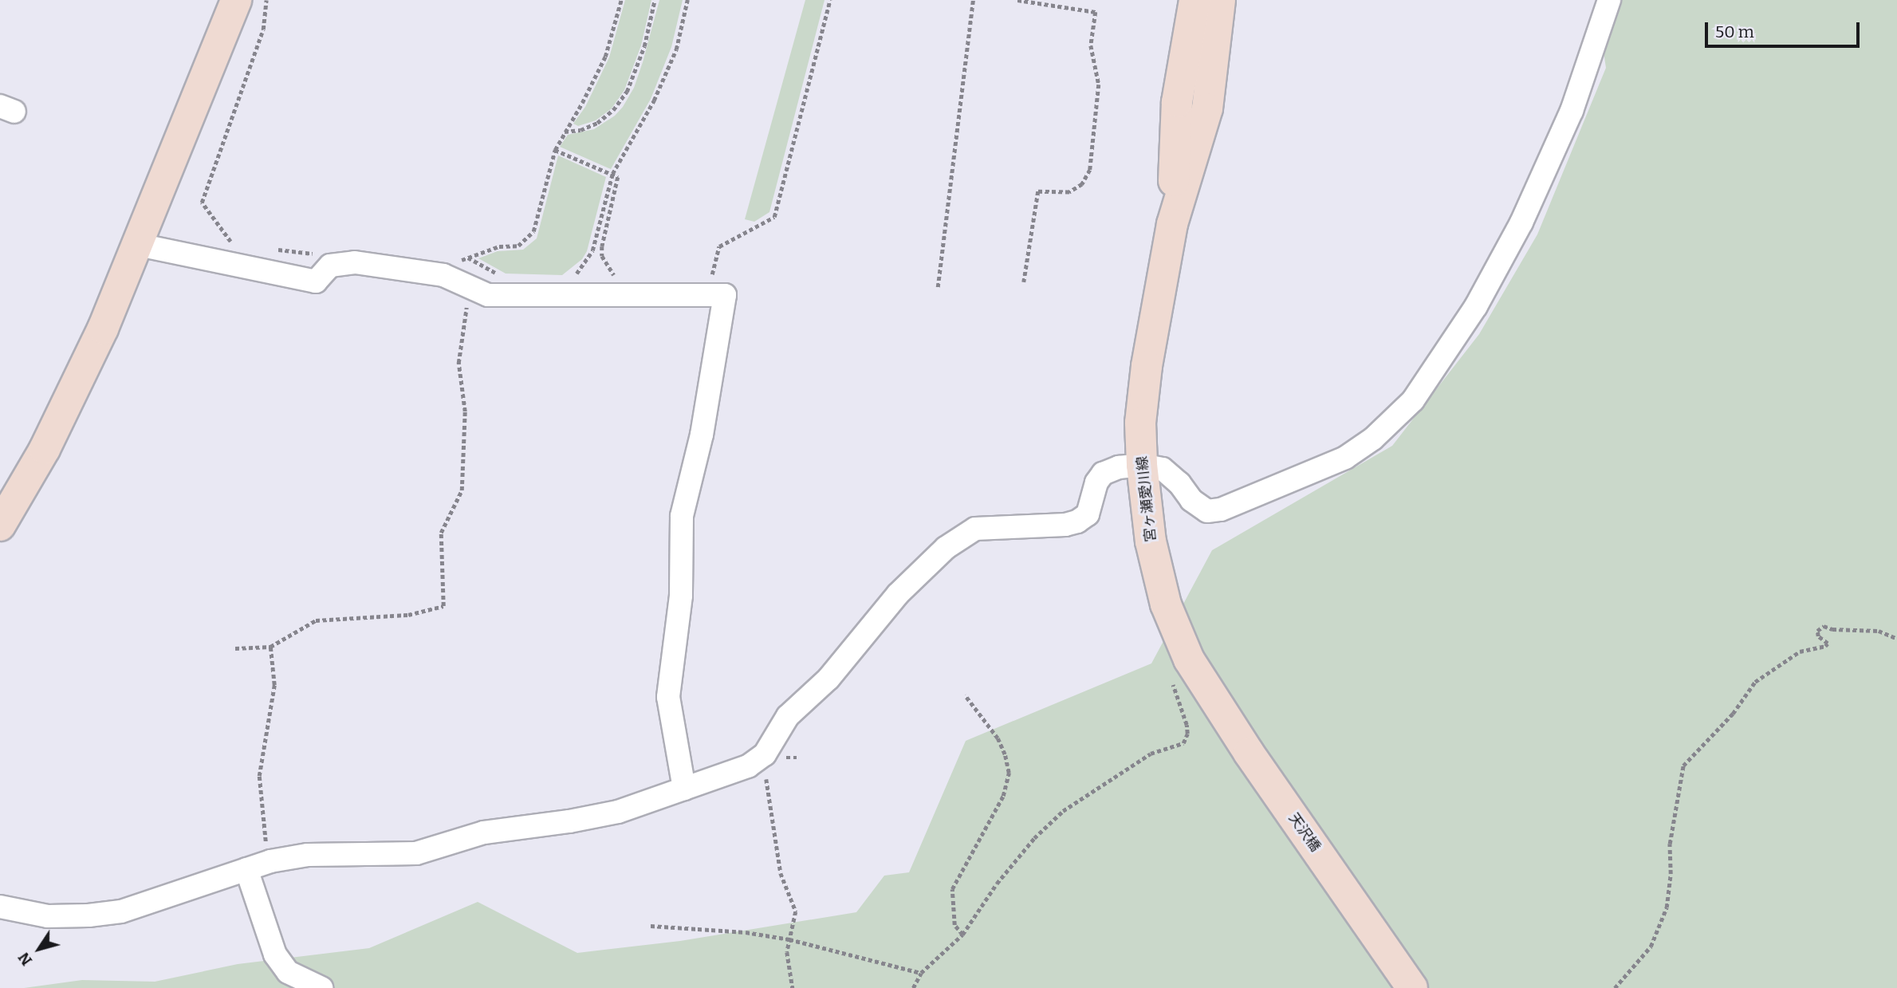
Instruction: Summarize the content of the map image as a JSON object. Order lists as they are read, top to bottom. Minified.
{"streets":{"main road":["宮ヶ瀬愛川線","天沢橋"]},"crossings":[["宮ヶ瀬愛川線","天沢橋"]],"scale_bar":"50 m","north":"bottom left"}
